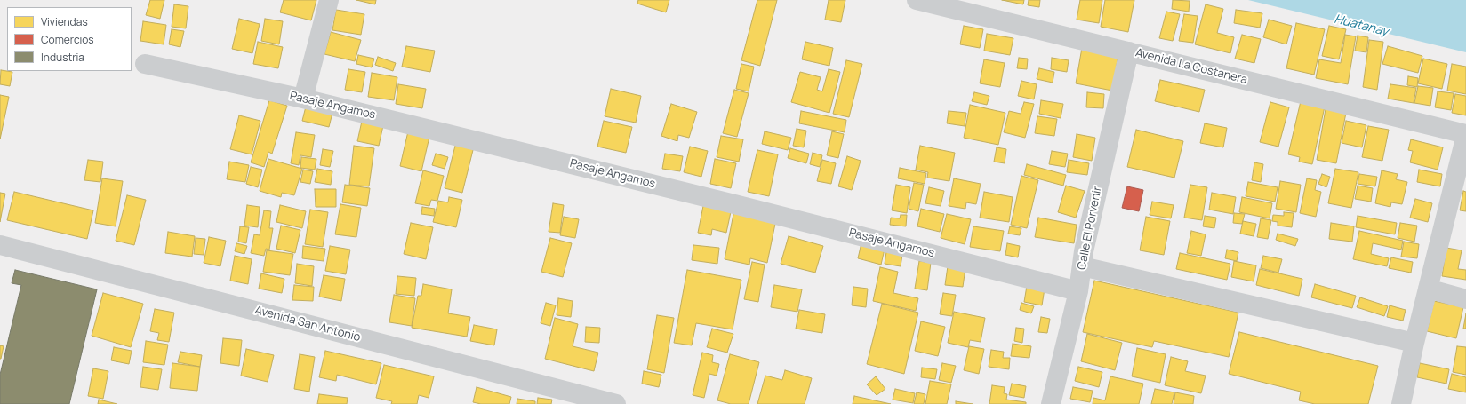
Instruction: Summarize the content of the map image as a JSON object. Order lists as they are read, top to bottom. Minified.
{"streets":{"street":["Avenida La Costanera","Pasaje Angamos","Calle El Porvenir","Avenida San Antonio"]},"crossings":[["Avenida La Costanera","Calle El Porvenir"],["Pasaje Angamos","Calle El Porvenir"]],"water":["Huatanay"],"legend":["Viviendas","Comercios","Industria"]}
